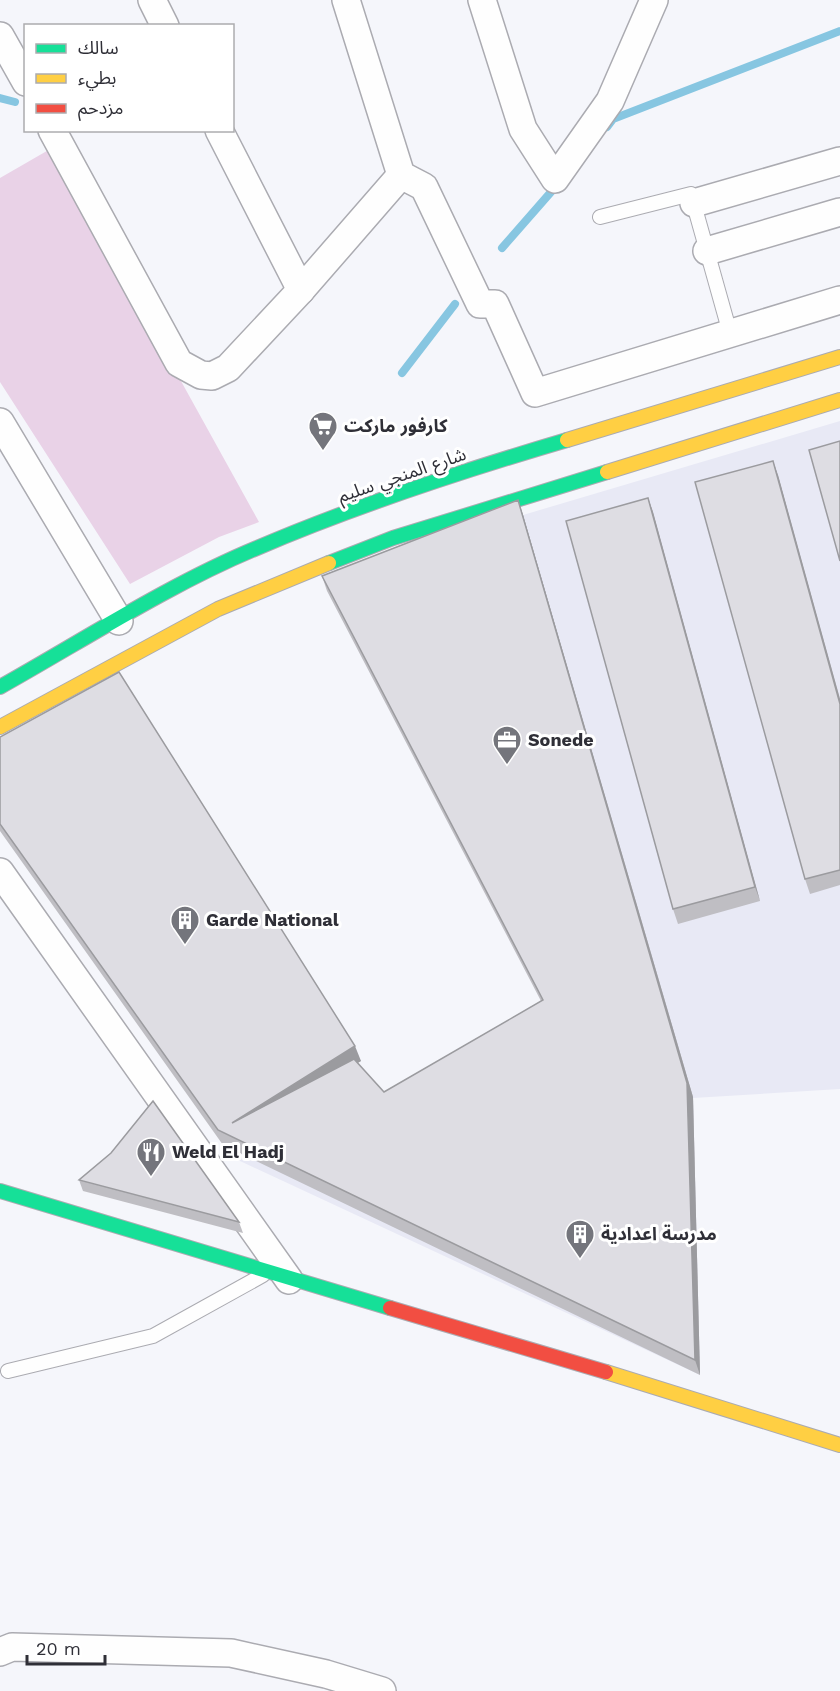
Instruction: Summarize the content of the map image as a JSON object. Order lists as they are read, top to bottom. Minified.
{"streets":{"main road":["شارع المنجي سليم"]},"places":{"supermarket":["كارفور ماركت"],"office":["Sonede"],"building":["Garde National","مدرسة اعدادية"],"restaurant":["Weld El Hadj"]},"legend":["سالك","بطيء","مزدحم"],"scale_bar":"20 m"}
